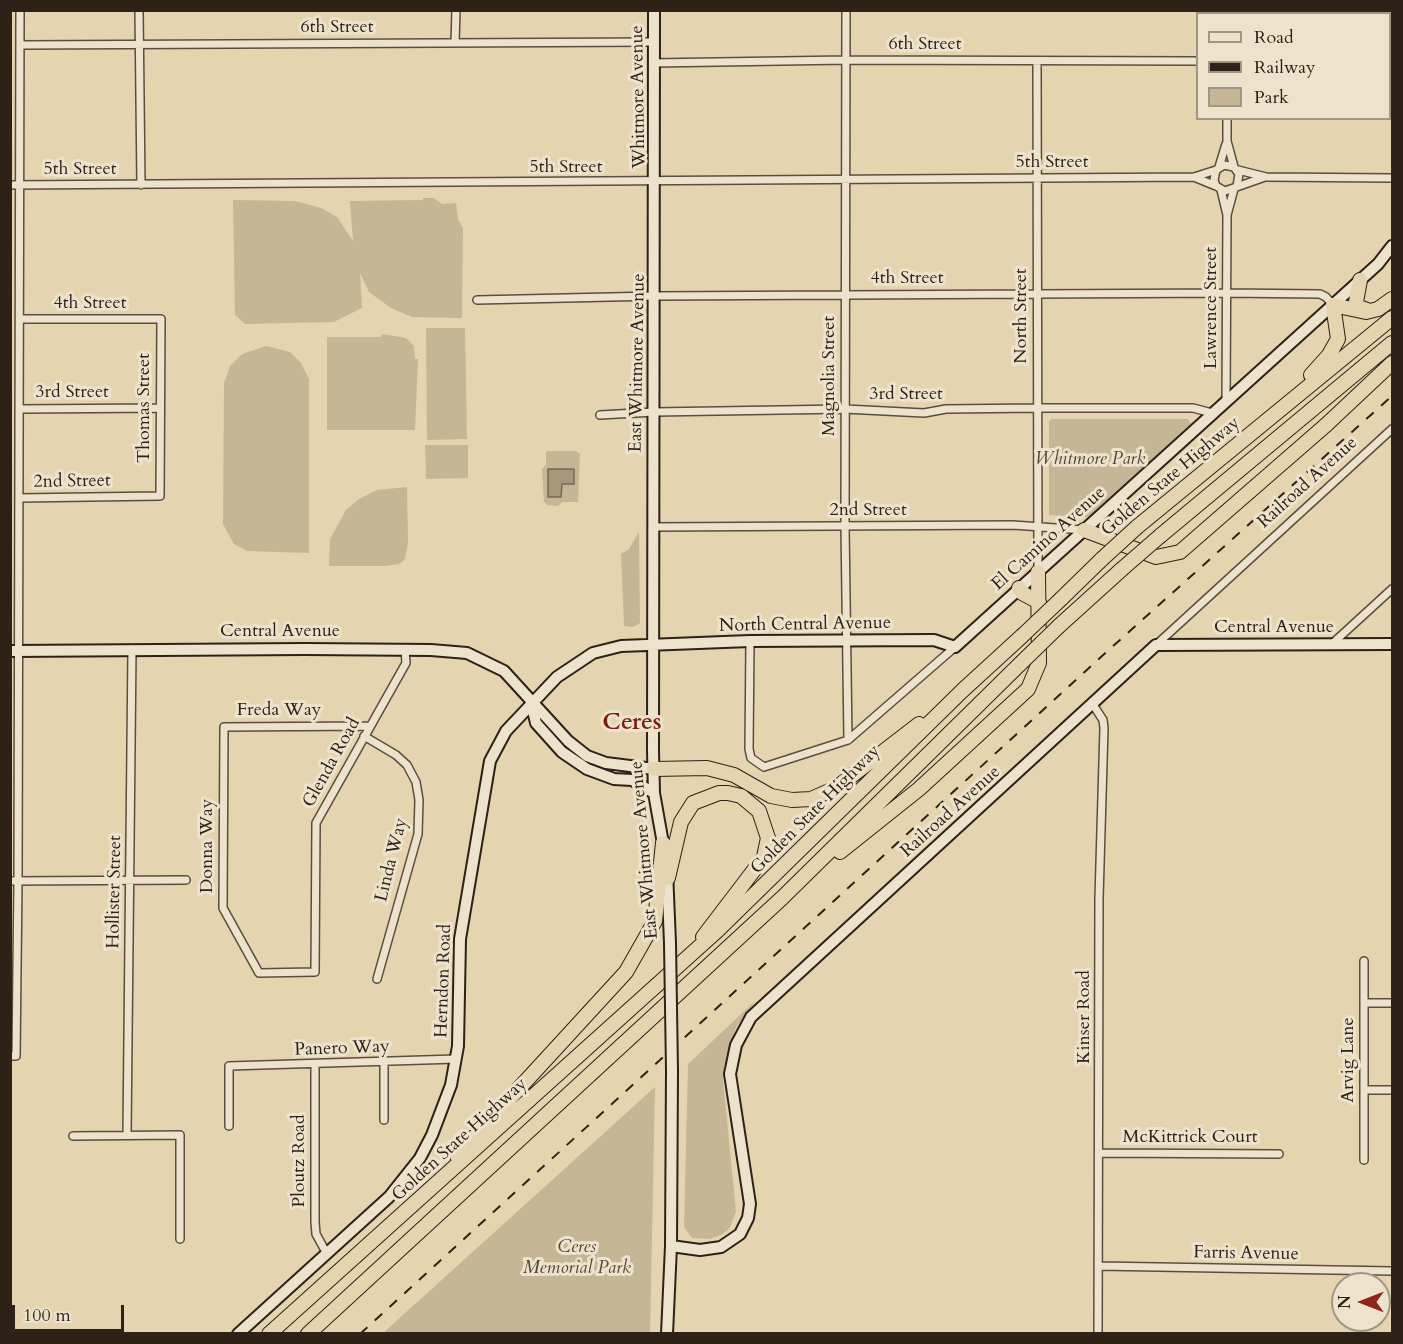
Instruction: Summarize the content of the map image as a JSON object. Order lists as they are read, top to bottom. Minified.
{"streets":{"highway":["Golden State Highway"],"street":["6th Street","Whitmore Avenue","5th Street","4th Street","Lawrence Street","North Street","East Whitmore Avenue","Magnolia Street","3rd Street","Thomas Street","2nd Street","Railroad Avenue","El Camino Avenue","North Central Avenue","Central Avenue","Freda Way","Glenda Road","Donna Way","Linda Way","Hollister Street","Herndon Road","Kinser Road","Panero Way","Arvig Lane","McKittrick Court","Ploutz Road","Farris Avenue"]},"crossings":[["6th Street","Whitmore Avenue"],["6th Street","North Street"],["6th Street","Magnolia Street"],["Whitmore Avenue","5th Street"],["Whitmore Avenue","East Whitmore Avenue"],["5th Street","Lawrence Street"],["5th Street","North Street"],["5th Street","East Whitmore Avenue"],["5th Street","Magnolia Street"],["4th Street","Lawrence Street"],["4th Street","North Street"],["4th Street","East Whitmore Avenue"],["4th Street","Magnolia Street"],["4th Street","Thomas Street"],["4th Street","El Camino Avenue"],["Lawrence Street","El Camino Avenue"],["North Street","3rd Street"],["North Street","2nd Street"],["North Street","El Camino Avenue"],["East Whitmore Avenue","3rd Street"],["East Whitmore Avenue","2nd Street"],["East Whitmore Avenue","Railroad Avenue"],["East Whitmore Avenue","North Central Avenue"],["East Whitmore Avenue","Herndon Road"],["Magnolia Street","3rd Street"],["Magnolia Street","2nd Street"],["Magnolia Street","El Camino Avenue"],["Magnolia Street","North Central Avenue"],["3rd Street","Thomas Street"],["3rd Street","El Camino Avenue"],["Thomas Street","2nd Street"],["2nd Street","El Camino Avenue"],["Railroad Avenue","Central Avenue"],["Railroad Avenue","Kinser Road"],["El Camino Avenue","North Central Avenue"],["North Central Avenue","Herndon Road"],["Central Avenue","Glenda Road"],["Central Avenue","Hollister Street"],["Central Avenue","Herndon Road"],["Freda Way","Glenda Road"],["Freda Way","Donna Way"],["Glenda Road","Donna Way"],["Glenda Road","Linda Way"],["Herndon Road","Panero Way"],["Herndon Road","Ploutz Road"],["Kinser Road","McKittrick Court"],["Kinser Road","Farris Avenue"],["Panero Way","Ploutz Road"]],"districts":["Ceres"],"parks":["Whitmore Park","Ceres Memorial Park"],"legend":["Road","Railway","Park"],"scale_bar":"100 m","north":"left"}
